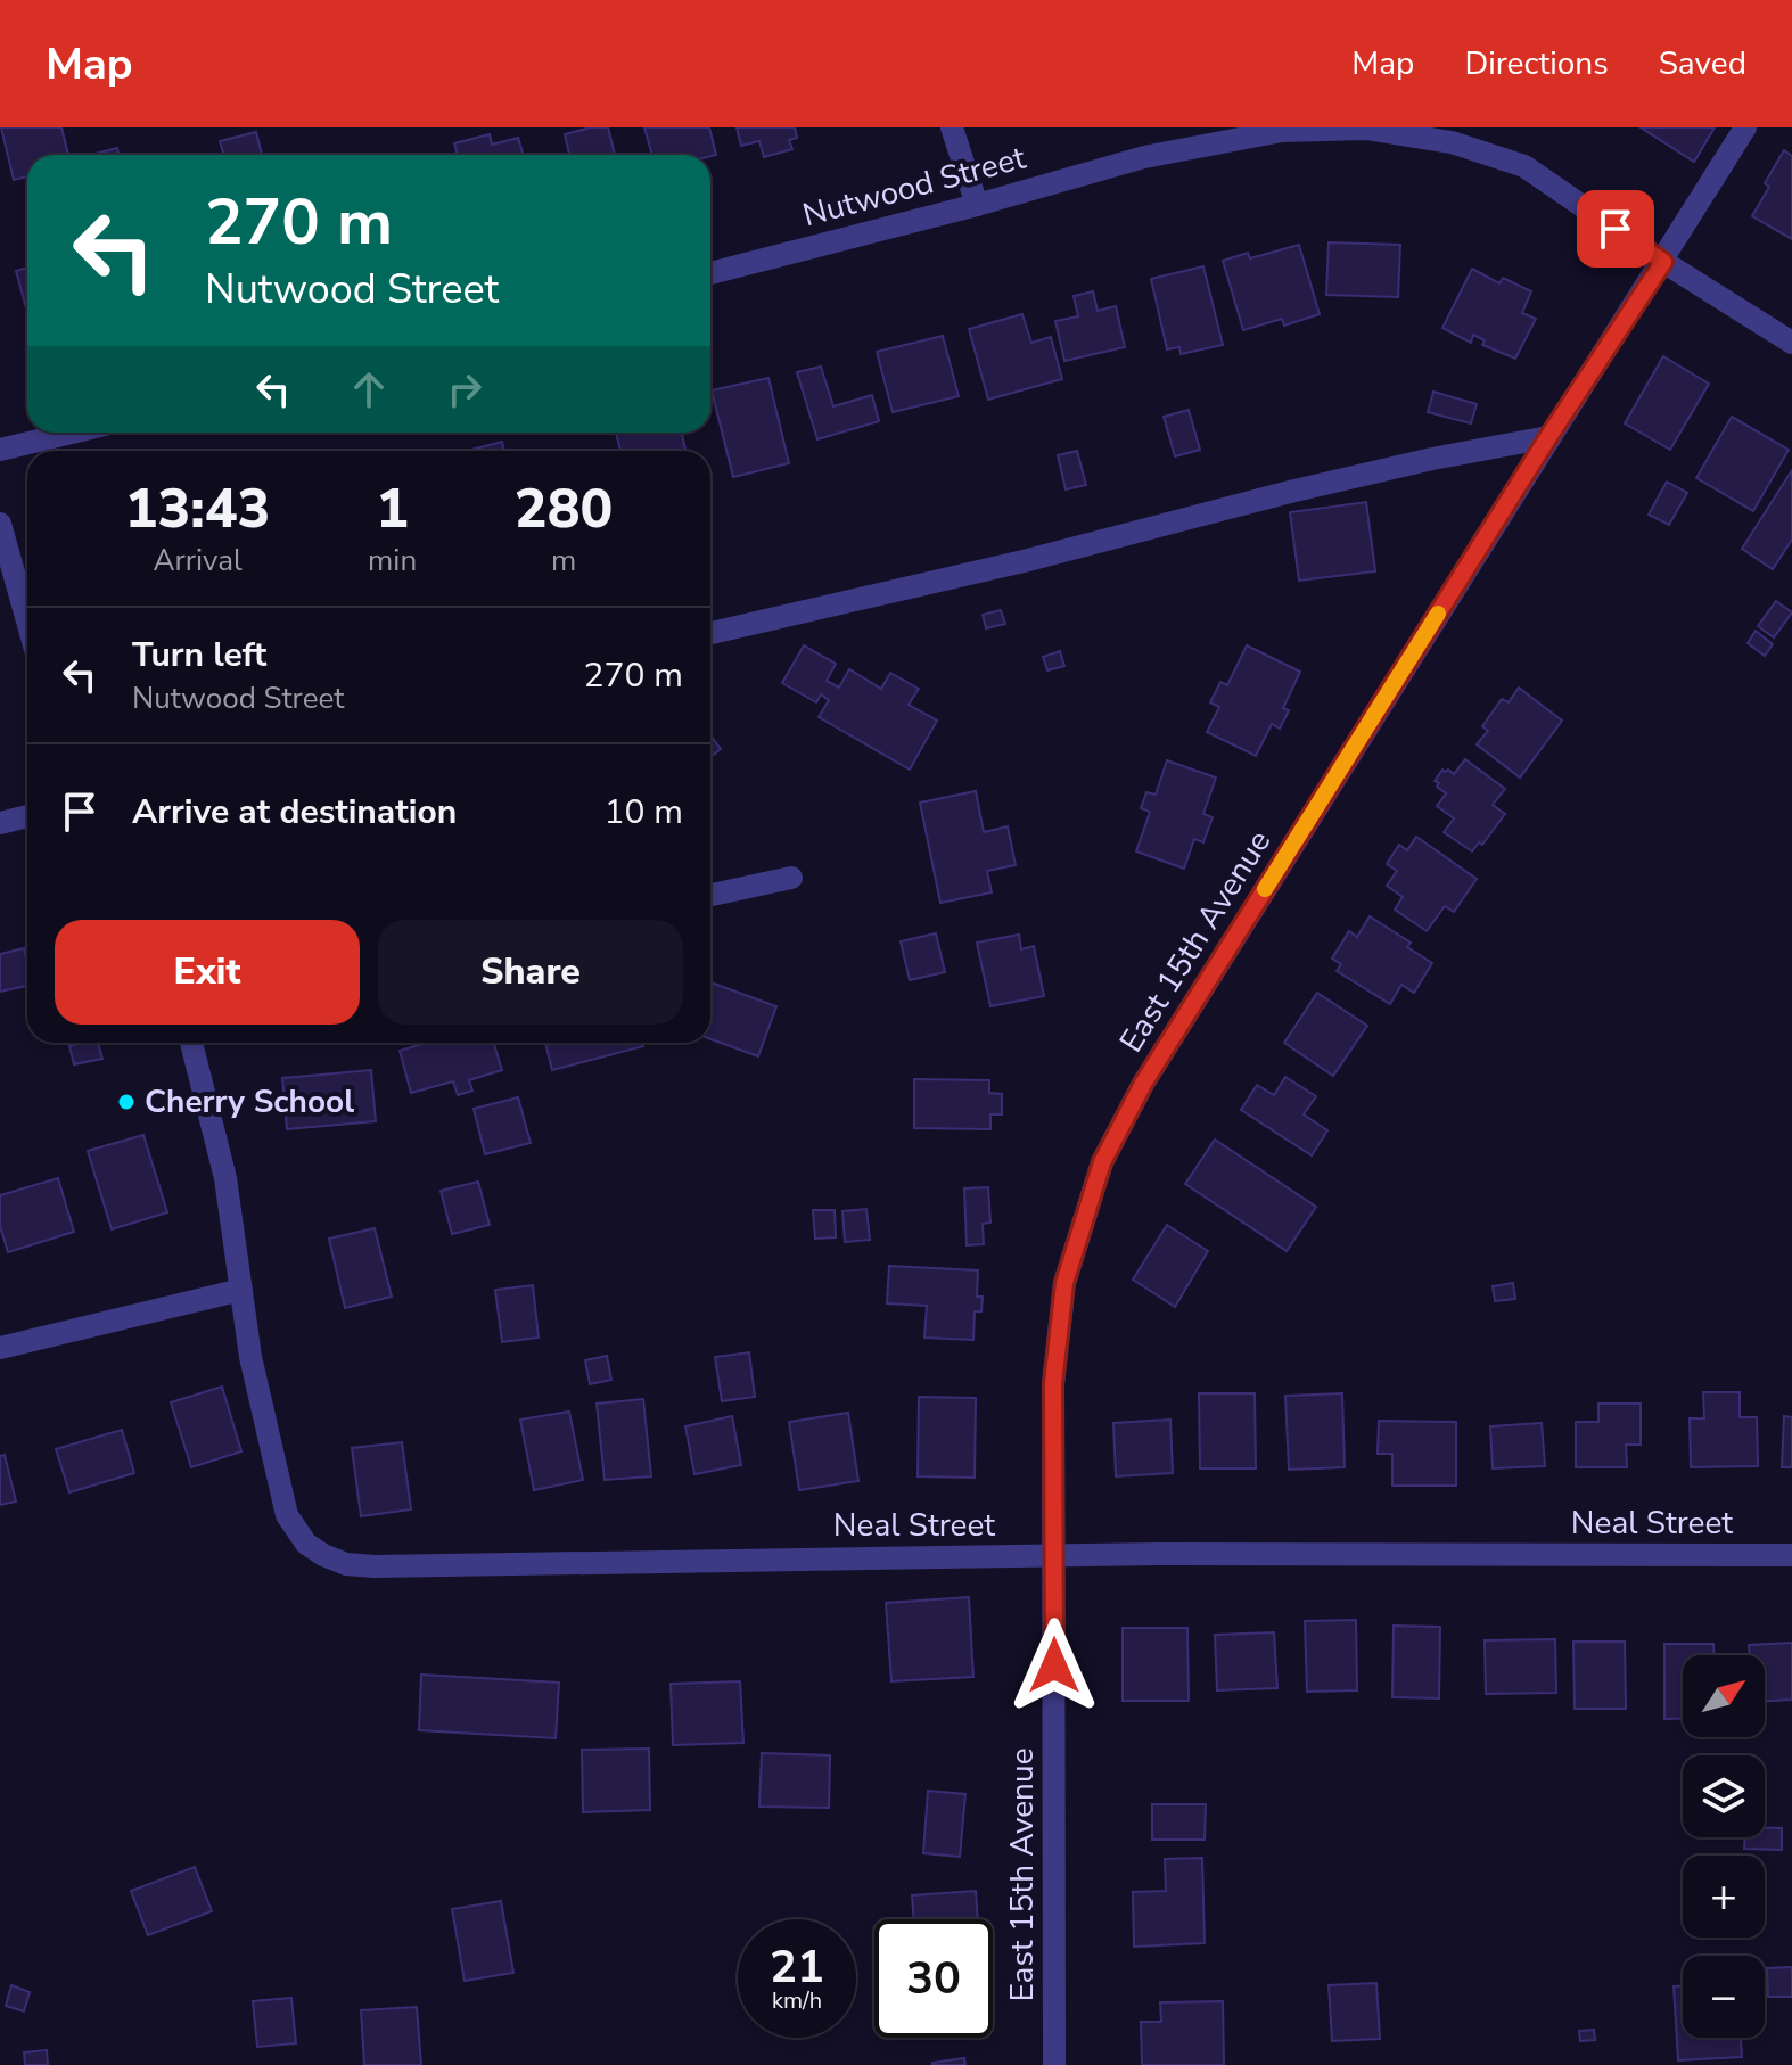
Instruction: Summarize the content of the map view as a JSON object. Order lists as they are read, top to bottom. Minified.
{"streets":{"street":["Nutwood Street","East 15th Avenue","Neal Street"]},"crossings":[["Nutwood Street","East 15th Avenue"],["East 15th Avenue","Neal Street"]],"places":["Cherry School"],"north":"top right","page":{"header":"Map","nav":["Map","Directions","Saved"],"turn":["270 m","Nutwood Street"],"eta":["13:43","Arrival","1","min","280","m"],"list":[{"name":"Turn left","note":"Nutwood Street","value":"270 m"},{"name":"Arrive at destination","value":"10 m"}],"buttons":["Exit","Share"],"map_buttons":["+","−"],"speed":"21 km/h","limit":"30"}}
